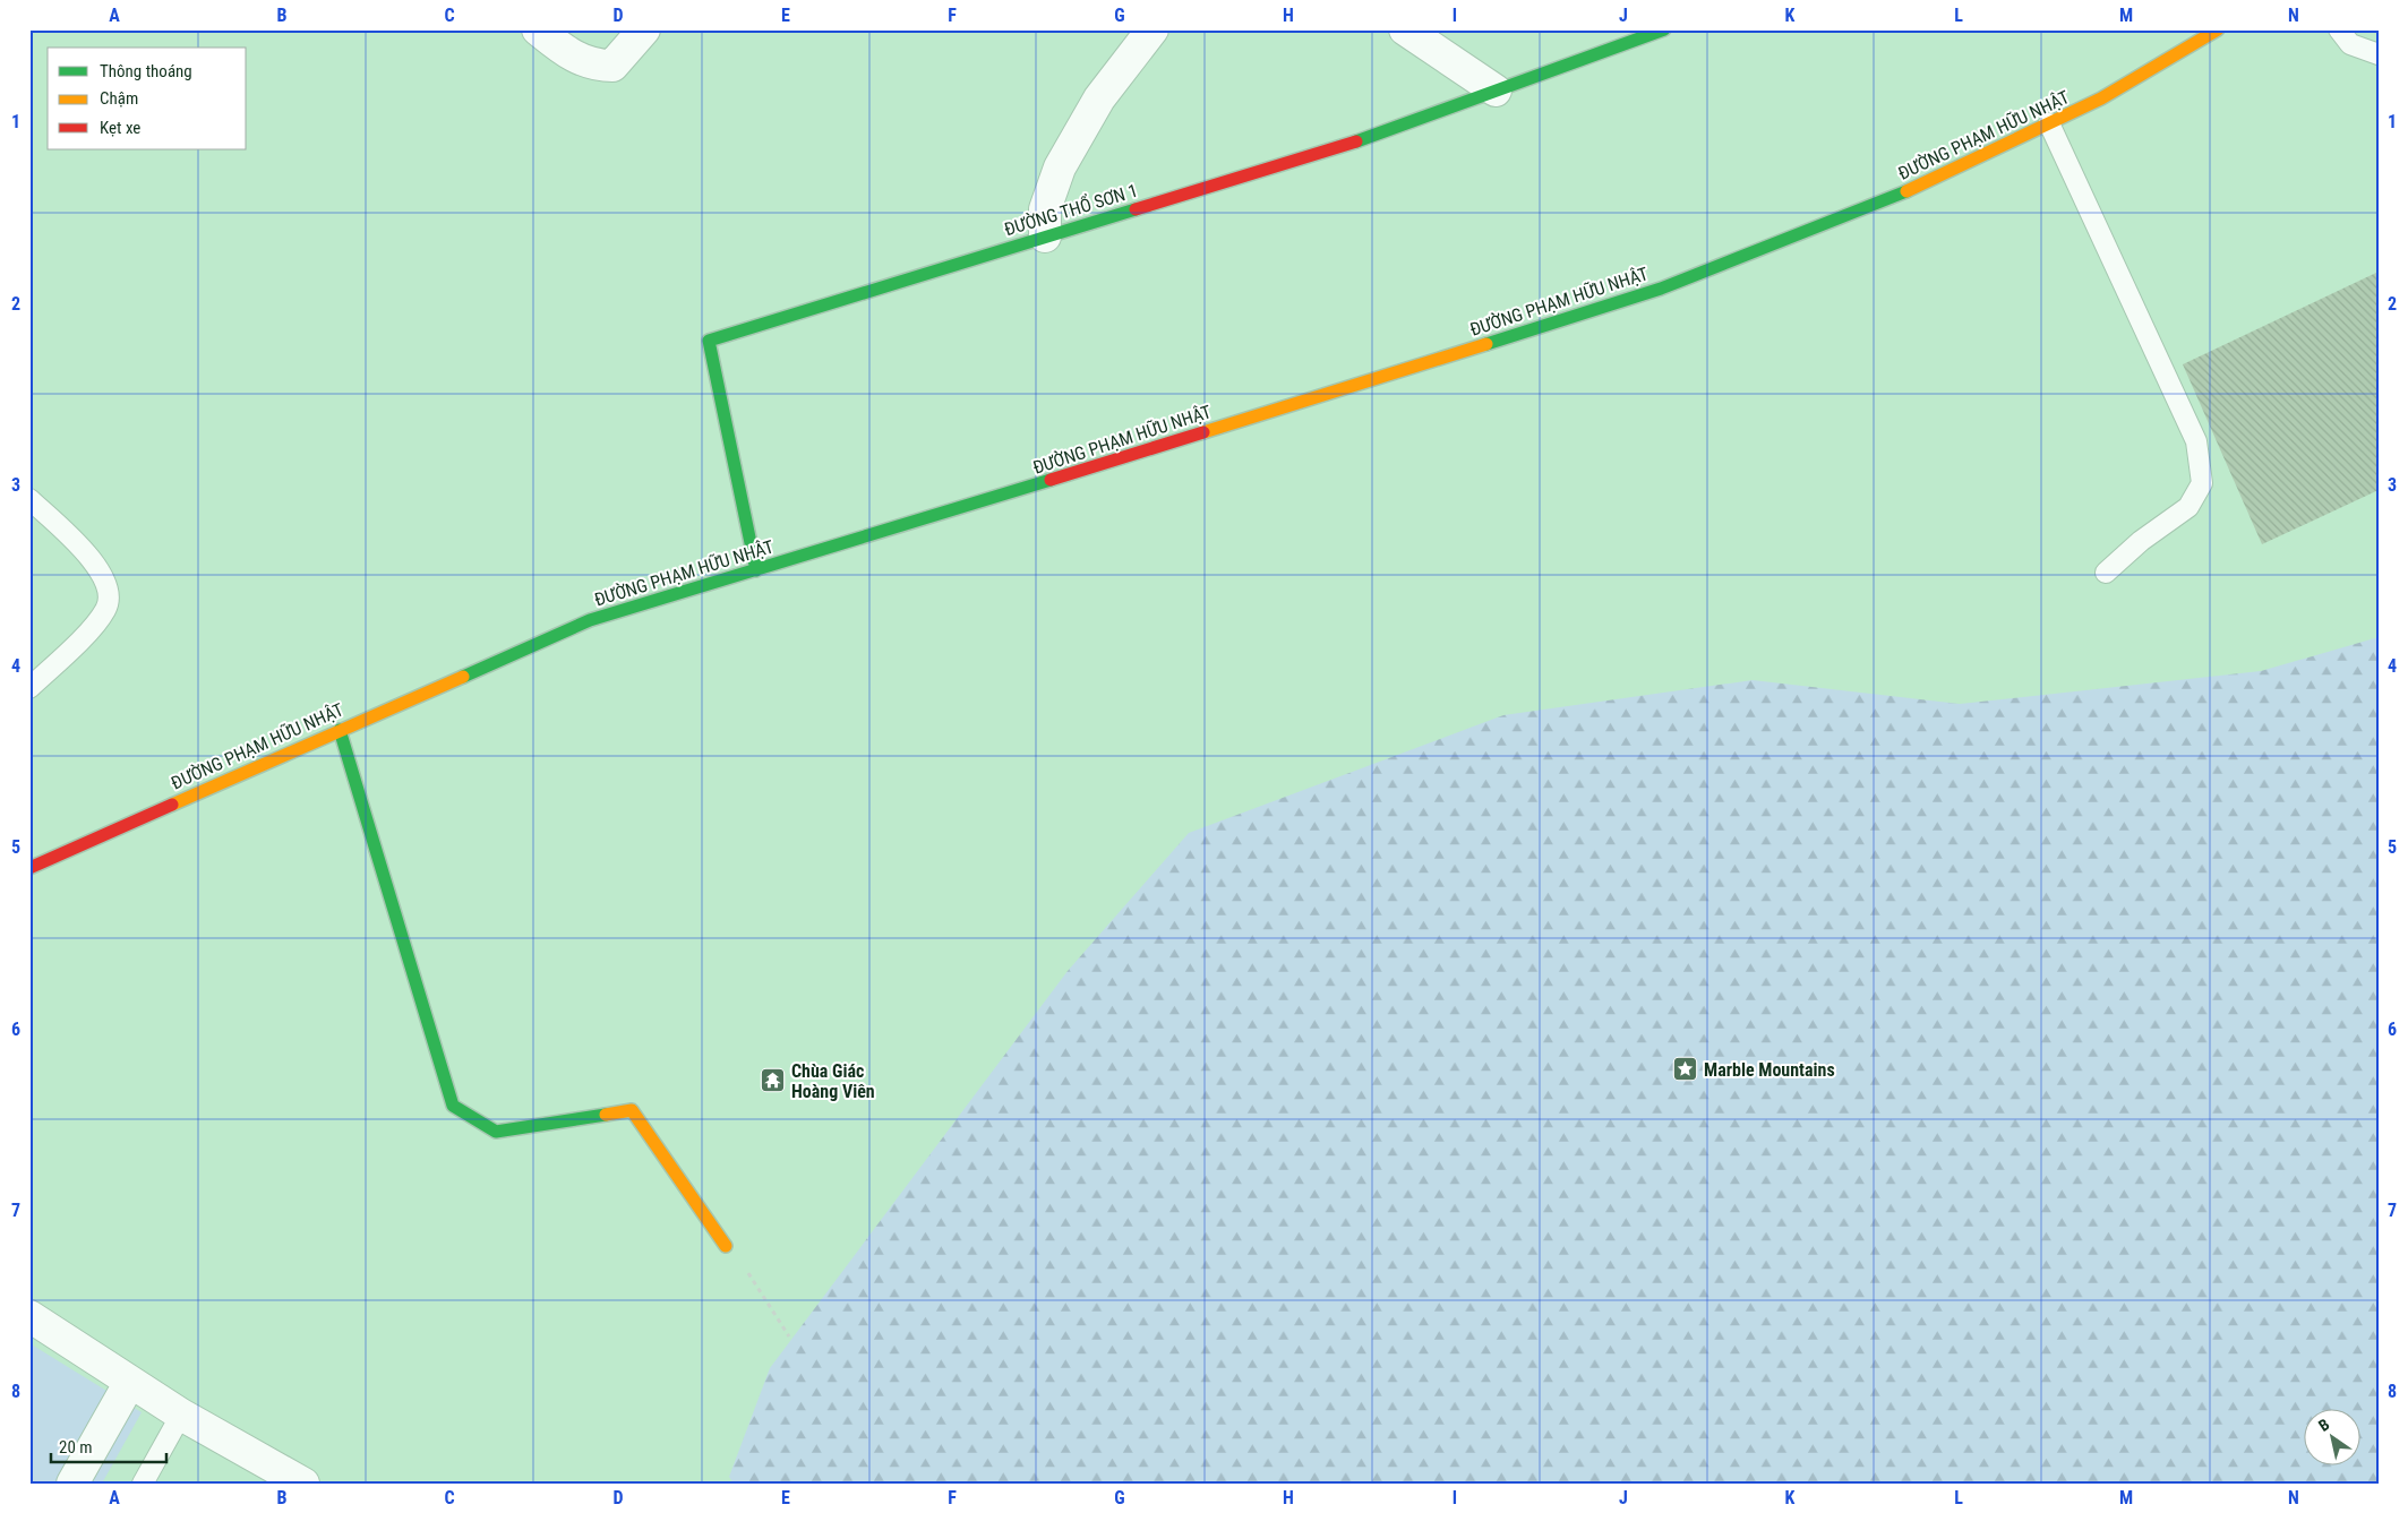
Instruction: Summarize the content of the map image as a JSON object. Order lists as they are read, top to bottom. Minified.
{"streets":{"street":["ĐƯỜNG PHẠM HỮU NHẬT","ĐƯỜNG THỔ SƠN 1"]},"crossings":[["ĐƯỜNG PHẠM HỮU NHẬT","ĐƯỜNG THỔ SƠN 1"]],"places":{"place":["Marble Mountains"],"temple":["Chùa Giác Hoàng Viên"]},"legend":["Thông thoáng","Chậm","Kẹt xe"],"scale_bar":"20 m","north":"top left","grid":{"columns":["A","B","C","D","E","F","G","H","I","J","K","L","M","N"],"rows":["1","2","3","4","5","6","7","8"]}}
